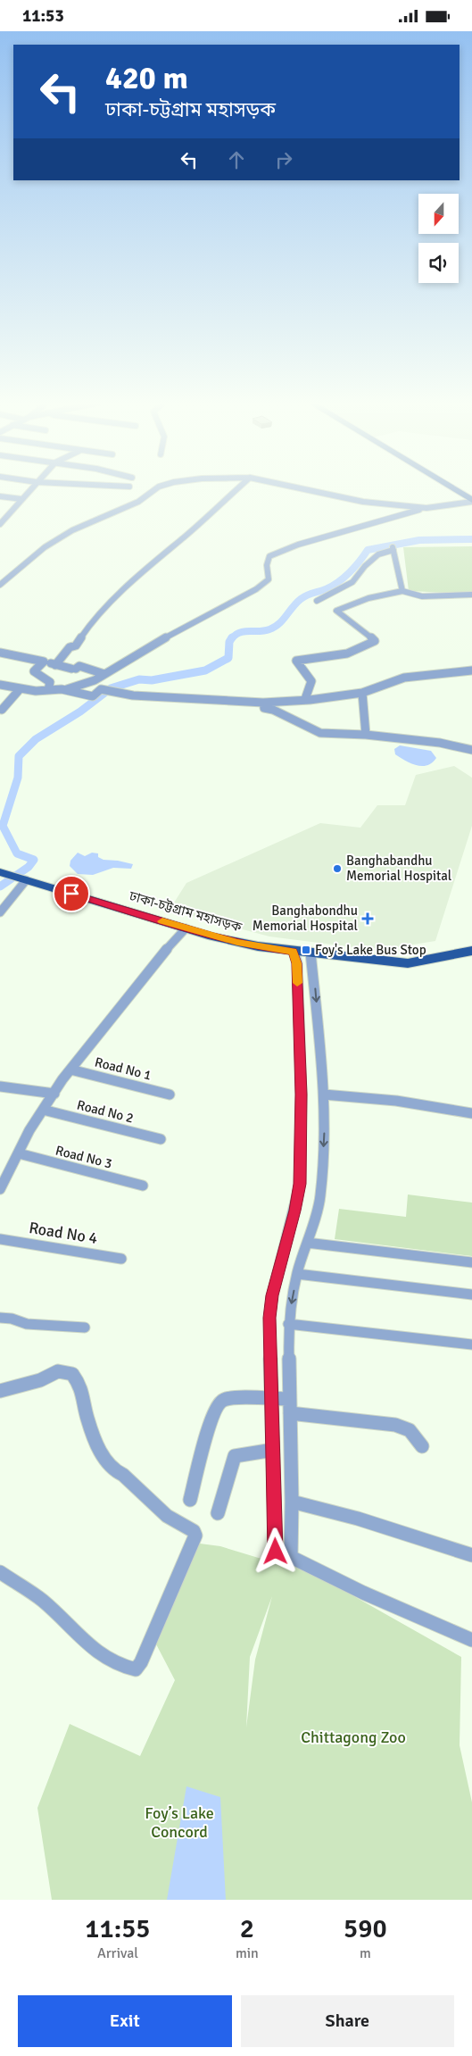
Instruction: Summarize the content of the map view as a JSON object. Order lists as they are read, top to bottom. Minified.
{"streets":{"highway":["ঢাকা-চট্টগ্রাম মহাসড়ক"],"street":["Road No 1","Road No 2","Road No 3","Road No 4"]},"parks":["Chittagong Zoo","Foy’s Lake Concord"],"places":{"other":["Banghabandhu Memorial Hospital"],"health":["Banghabondhu Memorial Hospital"],"transit":["Foy's Lake Bus Stop"]},"north":"bottom","page":{"status":"11:53","turn":["420 m","ঢাকা-চট্টগ্রাম মহাসড়ক"],"eta":["11:55","Arrival","2","min","590","m"],"buttons":["Exit","Share"]}}
